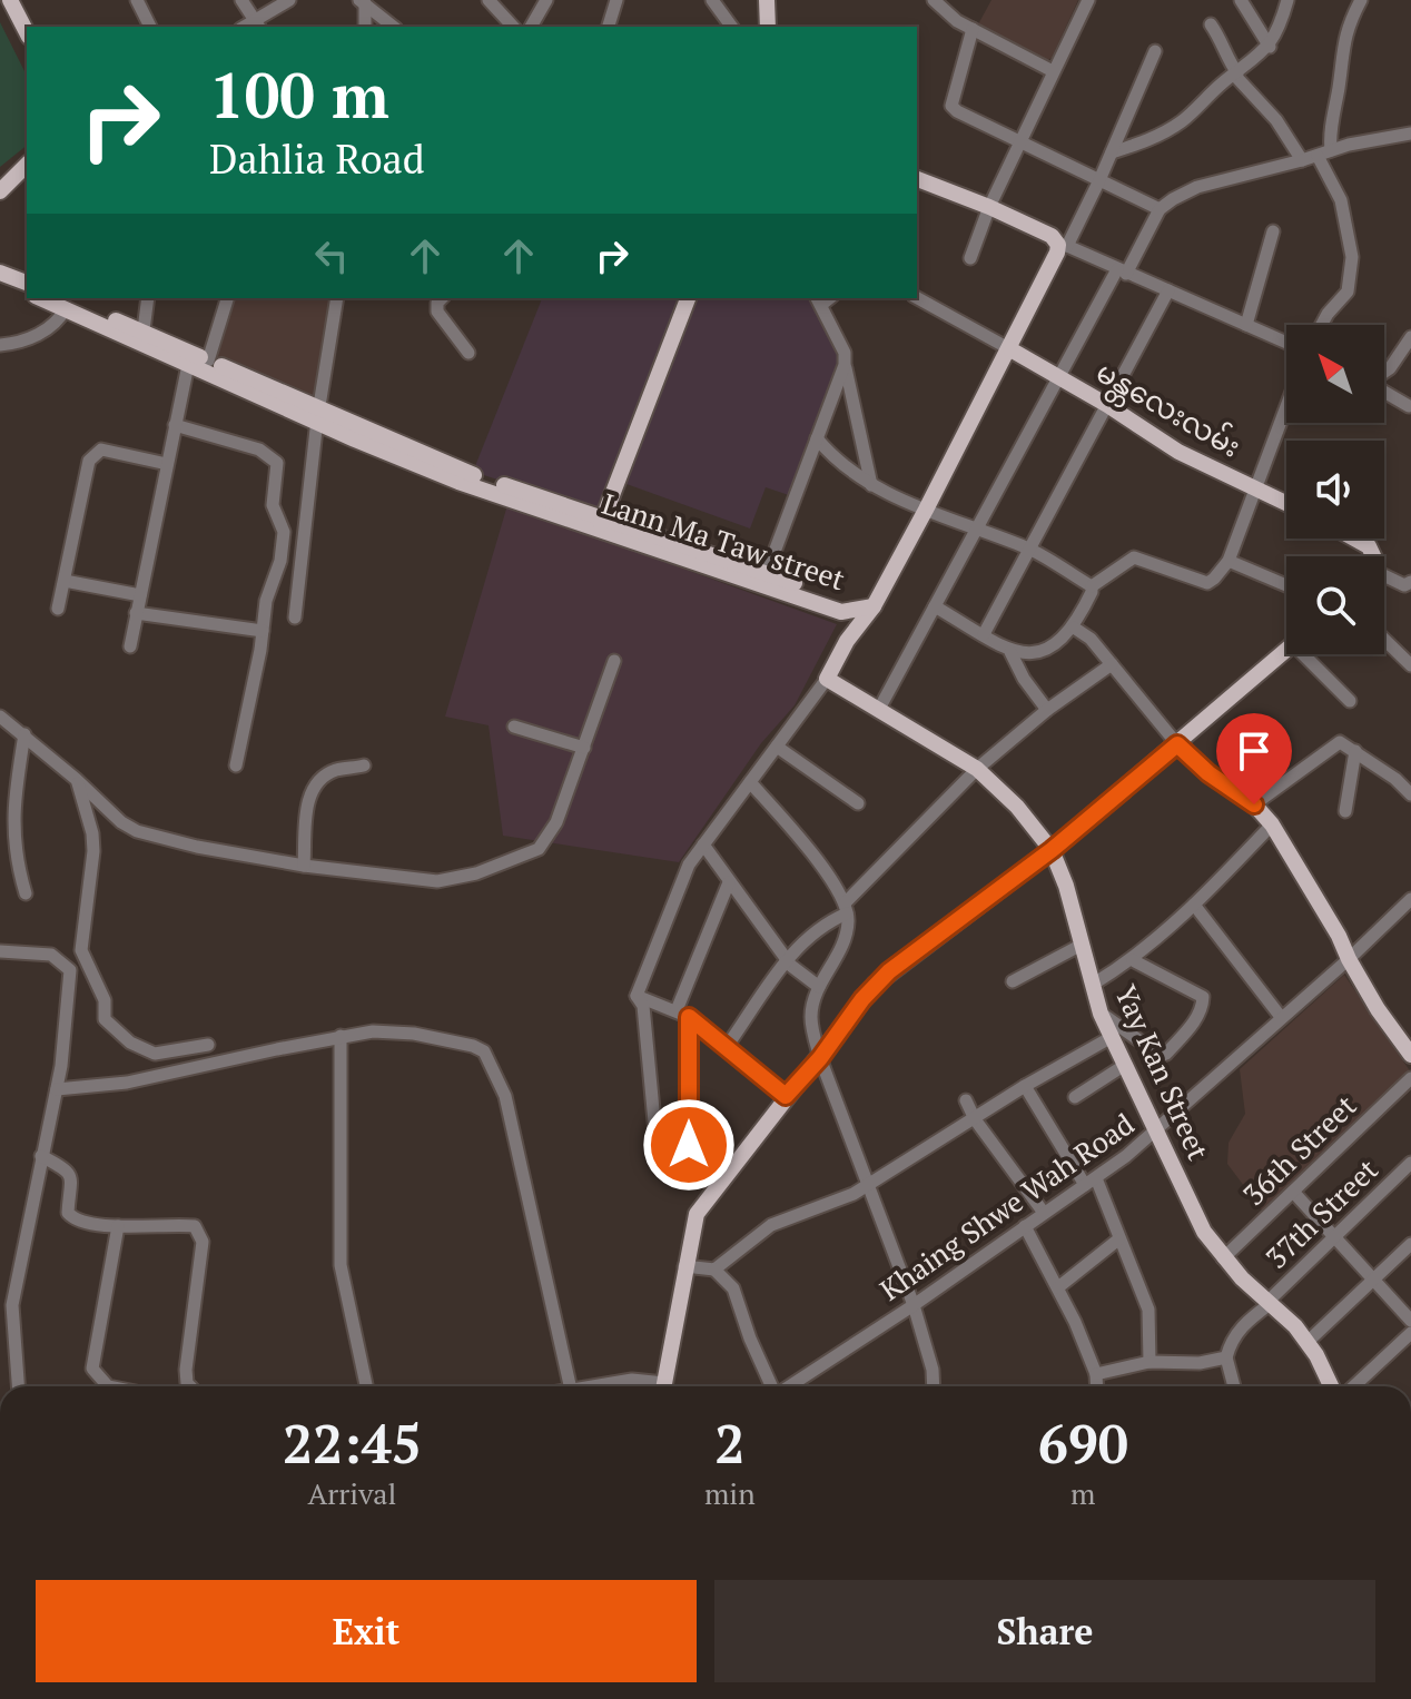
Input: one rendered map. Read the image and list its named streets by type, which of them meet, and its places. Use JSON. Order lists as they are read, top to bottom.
{
  "streets": {
    "main road": ["မန္တလေးလမ်း", "Lann Ma Taw street", "Yay Kan Street"],
    "street": ["36th Street", "Khaing Shwe Wah Road", "37th Street"]
  },
  "crossings": [
    ["Yay Kan Street", "36th Street"],
    ["Yay Kan Street", "Khaing Shwe Wah Road"],
    ["Yay Kan Street", "37th Street"]
  ],
  "north": "top left",
  "page": {
    "turn": ["100 m", "Dahlia Road"],
    "eta": [
      "22:45",
      "Arrival",
      "2",
      "min",
      "690",
      "m"
    ],
    "buttons": ["Exit", "Share"]
  }
}
